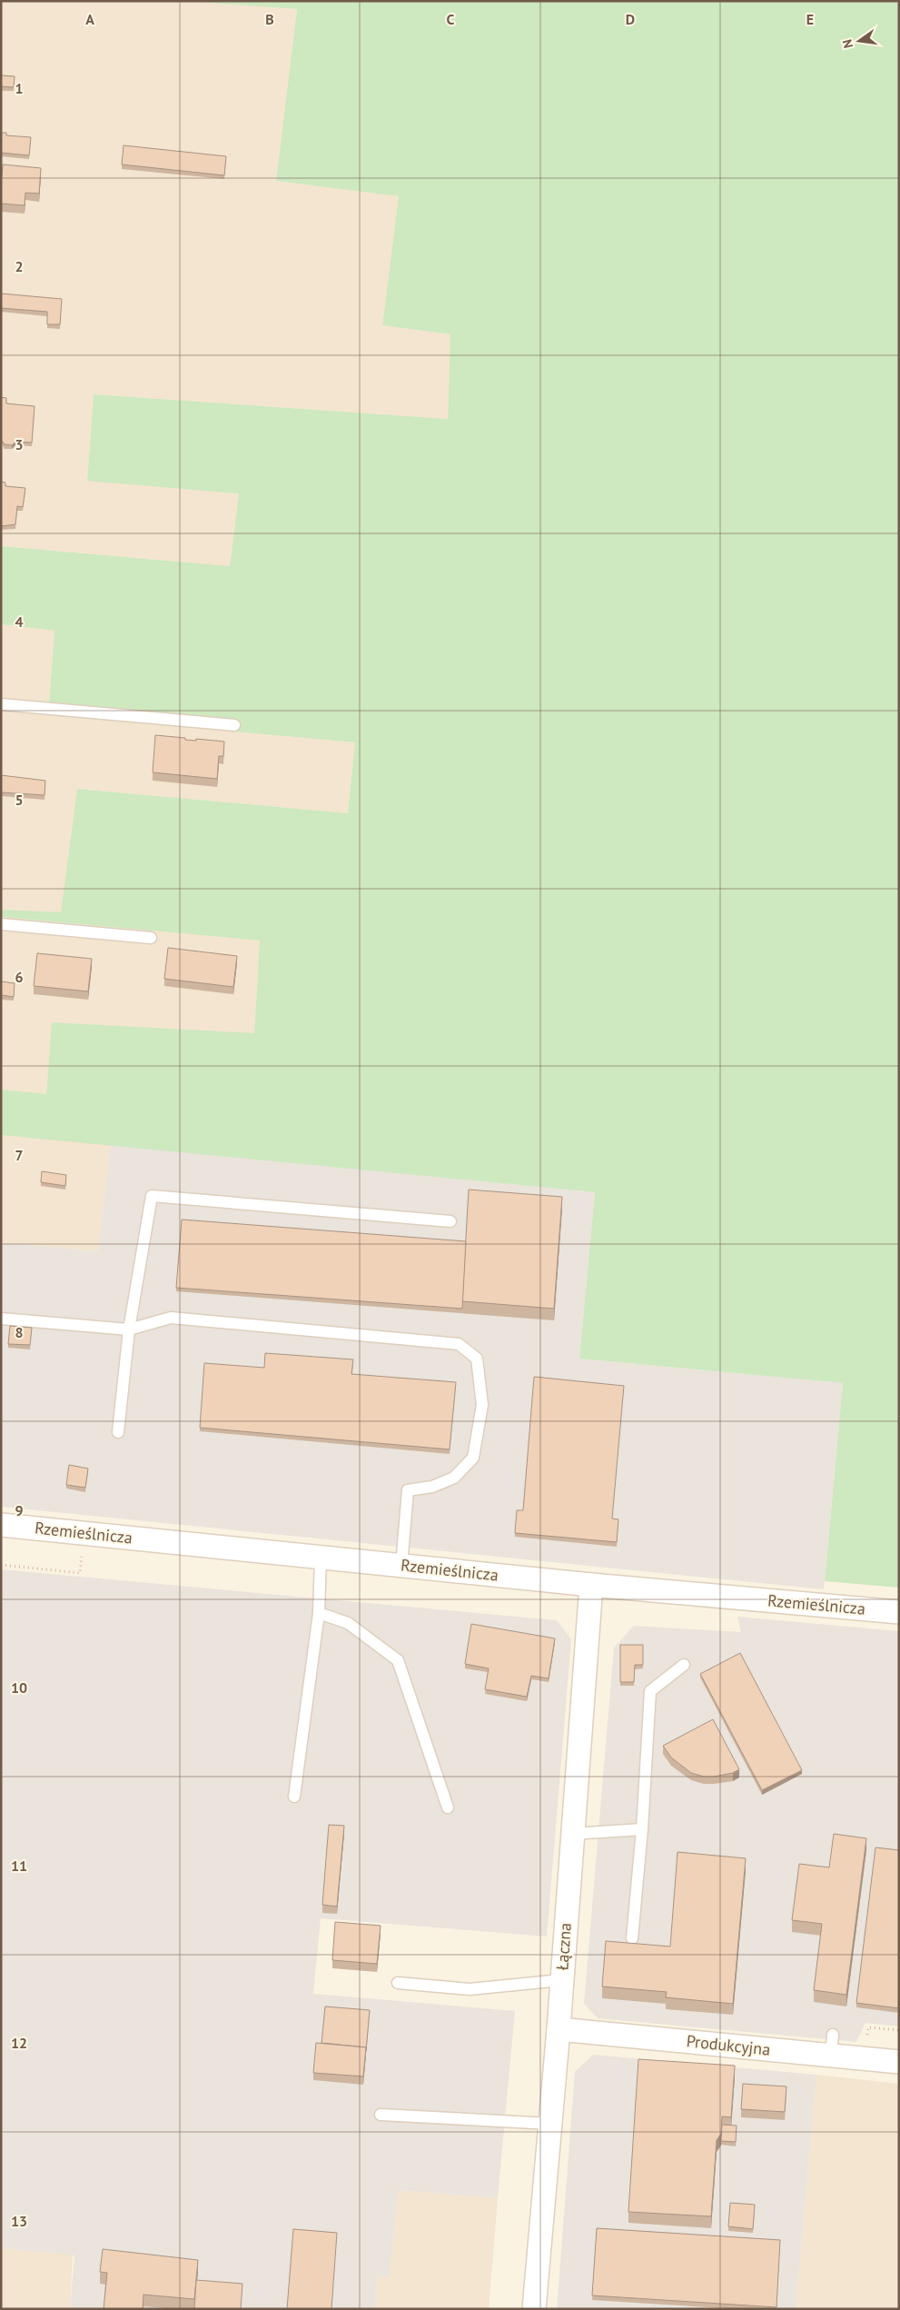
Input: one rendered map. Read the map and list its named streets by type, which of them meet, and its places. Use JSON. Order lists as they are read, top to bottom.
{
  "streets": {
    "street": ["Rzemieślnicza", "Łączna", "Produkcyjna"]
  },
  "crossings": [
    ["Rzemieślnicza", "Łączna"],
    ["Łączna", "Produkcyjna"]
  ],
  "north": "left",
  "grid": {
    "columns": [
      "A",
      "B",
      "C",
      "D",
      "E"
    ],
    "rows": [
      "1",
      "2",
      "3",
      "4",
      "5",
      "6",
      "7",
      "8",
      "9",
      "10",
      "11",
      "12",
      "13"
    ]
  }
}
